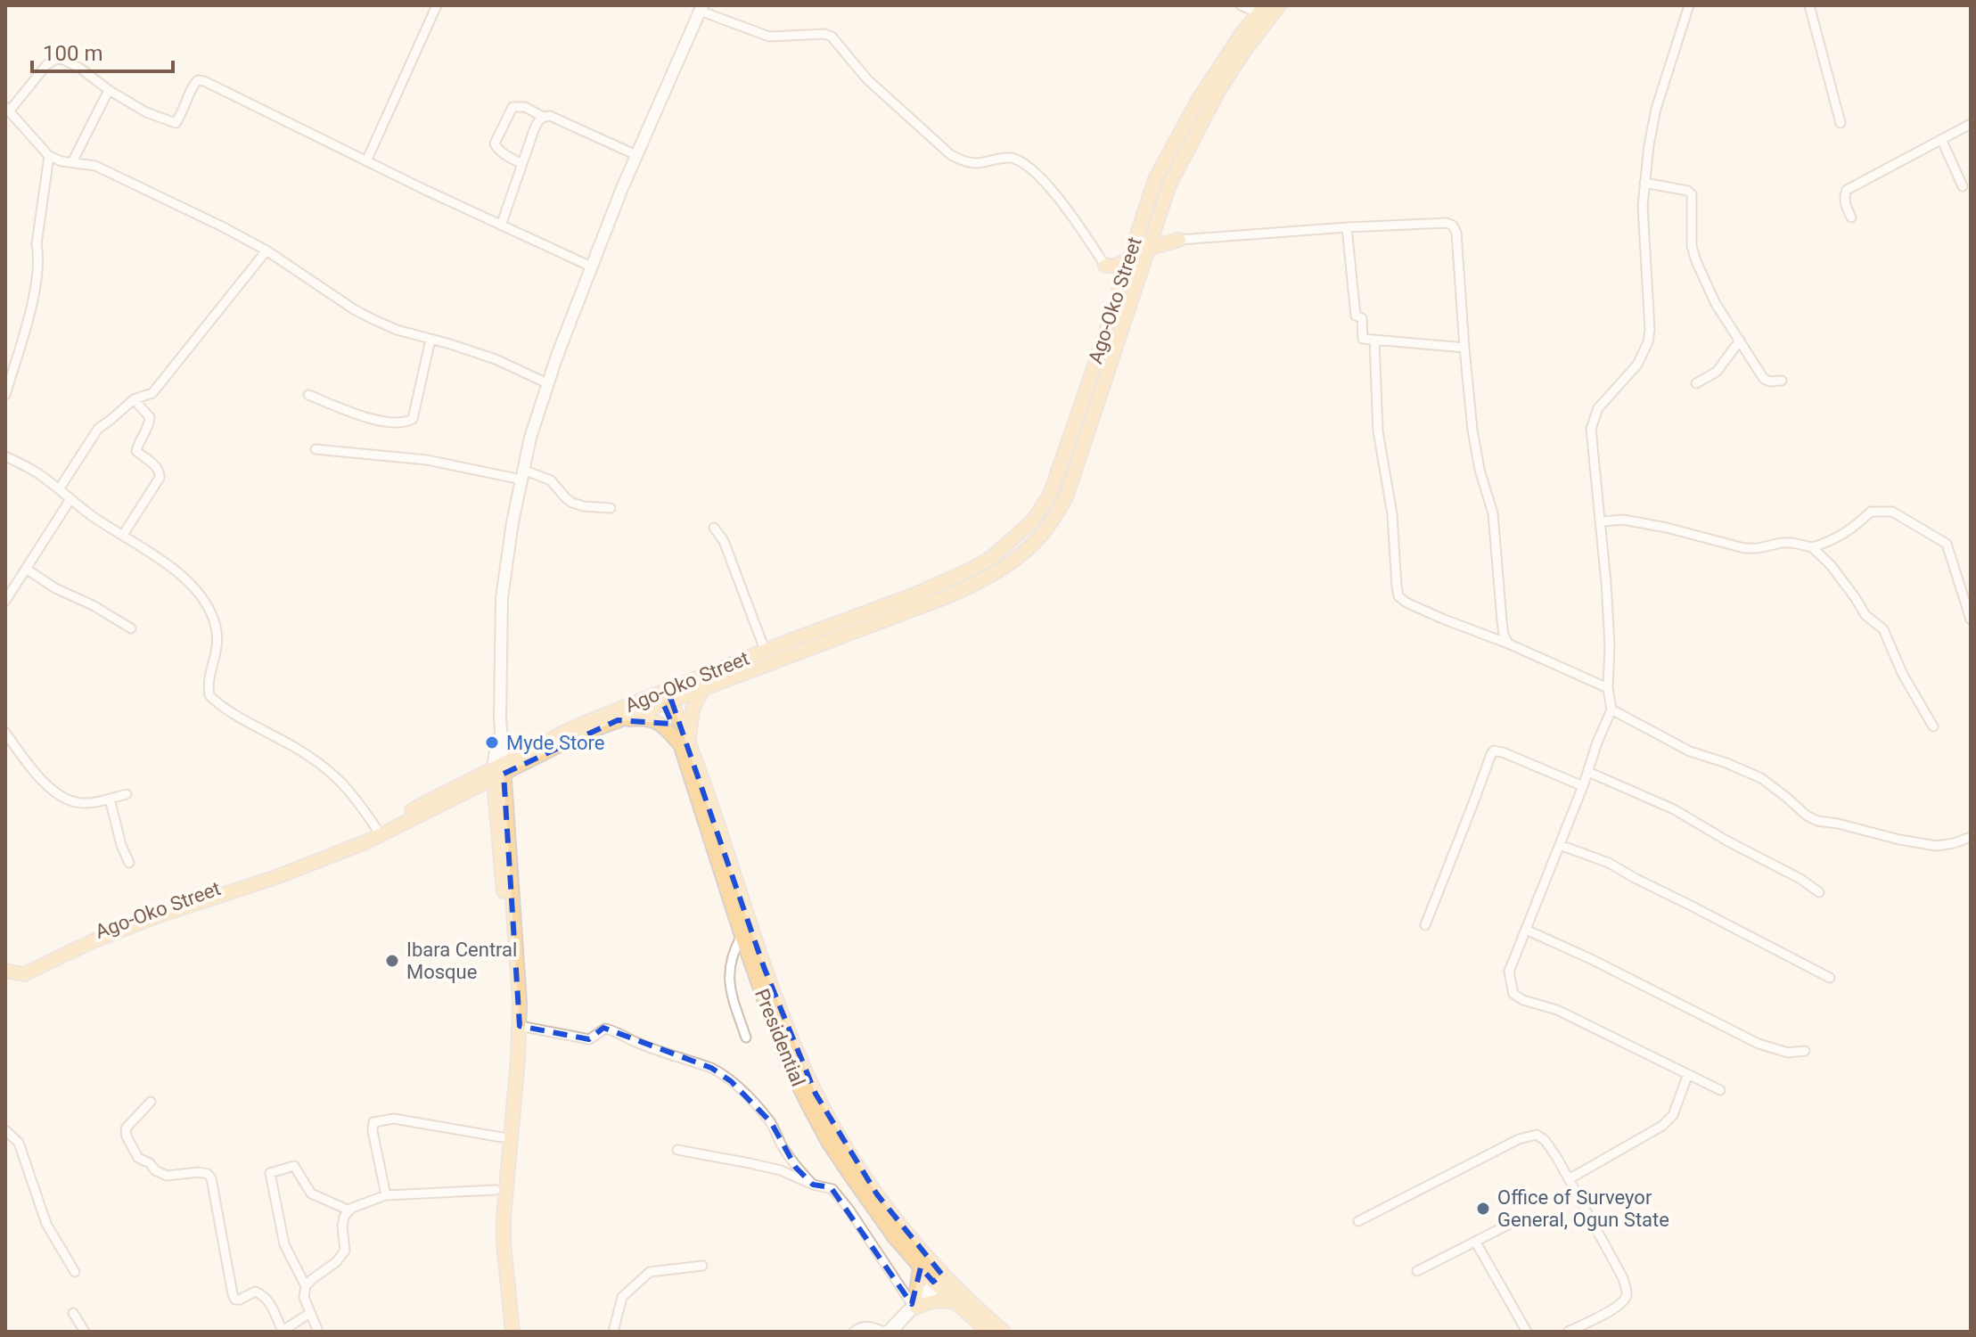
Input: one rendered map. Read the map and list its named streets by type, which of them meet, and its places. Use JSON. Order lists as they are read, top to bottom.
{
  "streets": {
    "main road": ["Ago-Oko Street", "Presidential"]
  },
  "crossings": [
    ["Ago-Oko Street", "Presidential"]
  ],
  "places": ["Myde Store", "Ibara Central Mosque", "Office of Surveyor General, Ogun State"],
  "scale_bar": "100 m"
}
